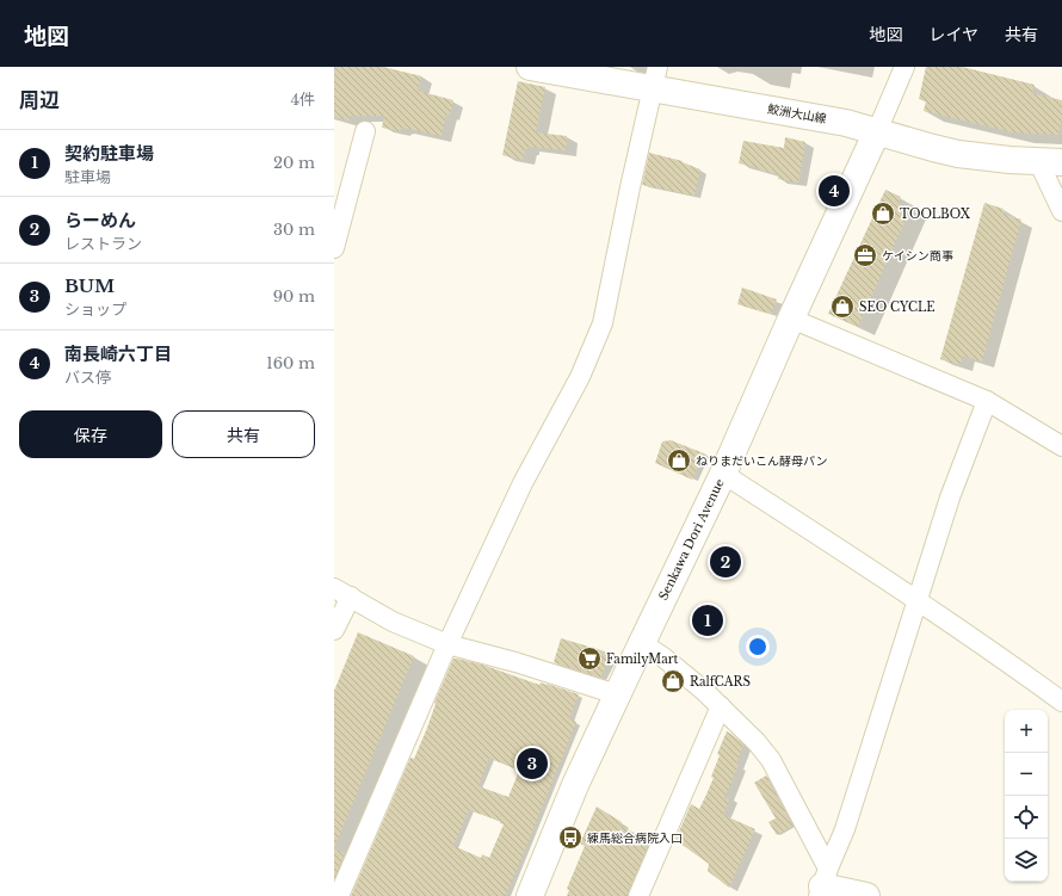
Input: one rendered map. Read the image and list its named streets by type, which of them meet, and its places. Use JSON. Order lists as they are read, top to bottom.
{
  "streets": {
    "main road": ["鮫洲大山線", "Senkawa Dori Avenue"]
  },
  "crossings": [
    ["鮫洲大山線", "Senkawa Dori Avenue"]
  ],
  "places": {
    "shop": [
      "TOOLBOX",
      "SEO CYCLE",
      "ねりまだいこん酵母パン",
      "RalfCARS"
    ],
    "office": ["ケイシン商事"],
    "supermarket": ["FamilyMart"],
    "bus stop": ["練馬総合病院入口"]
  },
  "page": {
    "header": "地図",
    "nav": ["地図", "レイヤ", "共有"],
    "heading": ["周辺", "4件"],
    "list": [
      {
        "mark": "1",
        "name": "契約駐車場",
        "note": "駐車場",
        "value": "20 m"
      },
      {
        "mark": "2",
        "name": "らーめん",
        "note": "レストラン",
        "value": "30 m"
      },
      {
        "mark": "3",
        "name": "BUM",
        "note": "ショップ",
        "value": "90 m"
      },
      {
        "mark": "4",
        "name": "南長崎六丁目",
        "note": "バス停",
        "value": "160 m"
      }
    ],
    "pins": [
      "4",
      "2",
      "1",
      "3"
    ],
    "buttons": ["保存", "共有"],
    "map_buttons": ["+", "−"]
  }
}
